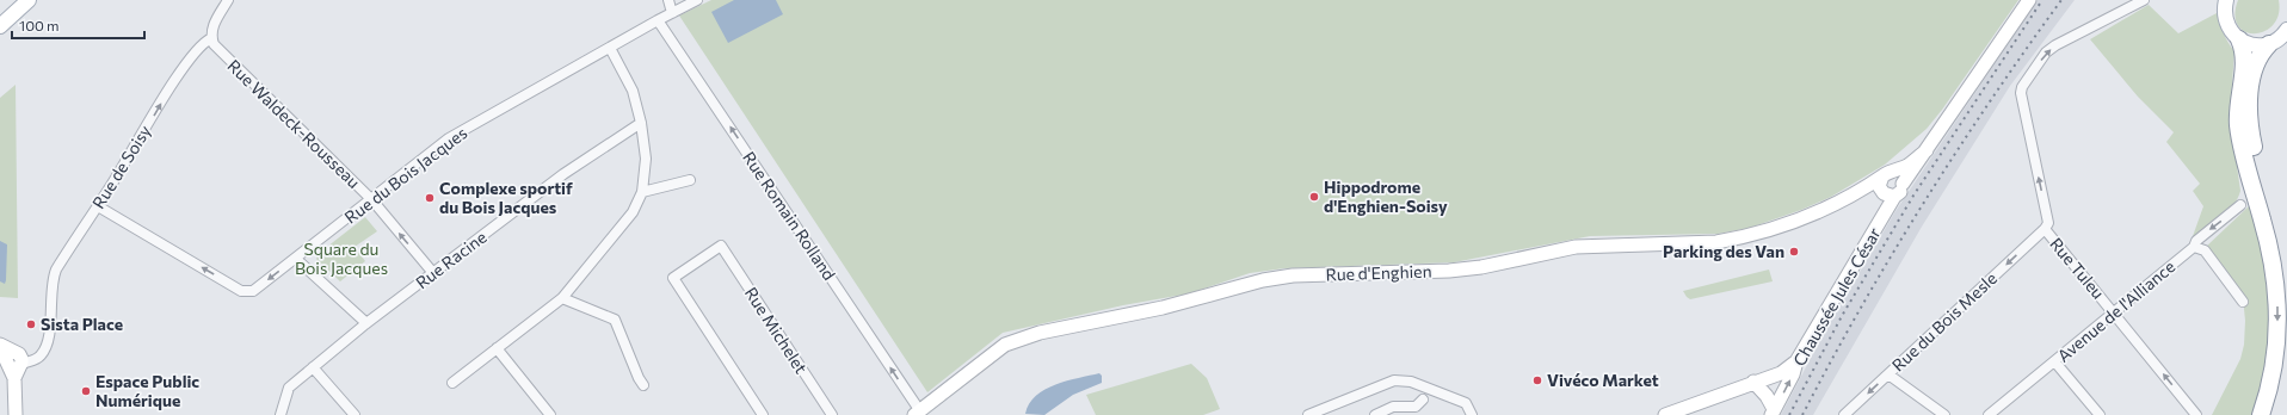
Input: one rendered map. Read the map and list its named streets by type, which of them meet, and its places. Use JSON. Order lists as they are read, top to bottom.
{
  "streets": {
    "street": [
      "Rue Waldeck-Rousseau",
      "Rue de Soisy",
      "Rue du Bois Jacques",
      "Rue Romain Rolland",
      "Rue Racine",
      "Rue Tuleu",
      "Rue d'Enghien",
      "Chaussée Jules César",
      "Avenue de l'Alliance",
      "Rue du Bois Mesle",
      "Rue Michelet"
    ]
  },
  "crossings": [
    ["Rue Waldeck-Rousseau", "Rue de Soisy"],
    ["Rue Waldeck-Rousseau", "Rue du Bois Jacques"],
    ["Rue Waldeck-Rousseau", "Rue Racine"],
    ["Rue de Soisy", "Rue du Bois Jacques"],
    ["Rue du Bois Jacques", "Rue Romain Rolland"],
    ["Rue Romain Rolland", "Rue d'Enghien"],
    ["Rue Tuleu", "Avenue de l'Alliance"],
    ["Rue Tuleu", "Rue du Bois Mesle"],
    ["Rue d'Enghien", "Chaussée Jules César"]
  ],
  "one_way": ["Rue de Soisy", "Rue Romain Rolland", "Rue du Bois Mesle"],
  "parks": ["Square du Bois Jacques"],
  "places": [
    "Hippodrome d'Enghien-Soisy",
    "Complexe sportif du Bois Jacques",
    "Parking des Van",
    "Sista Place",
    "Vivéco Market",
    "Espace Public Numérique"
  ],
  "scale_bar": "100 m"
}
